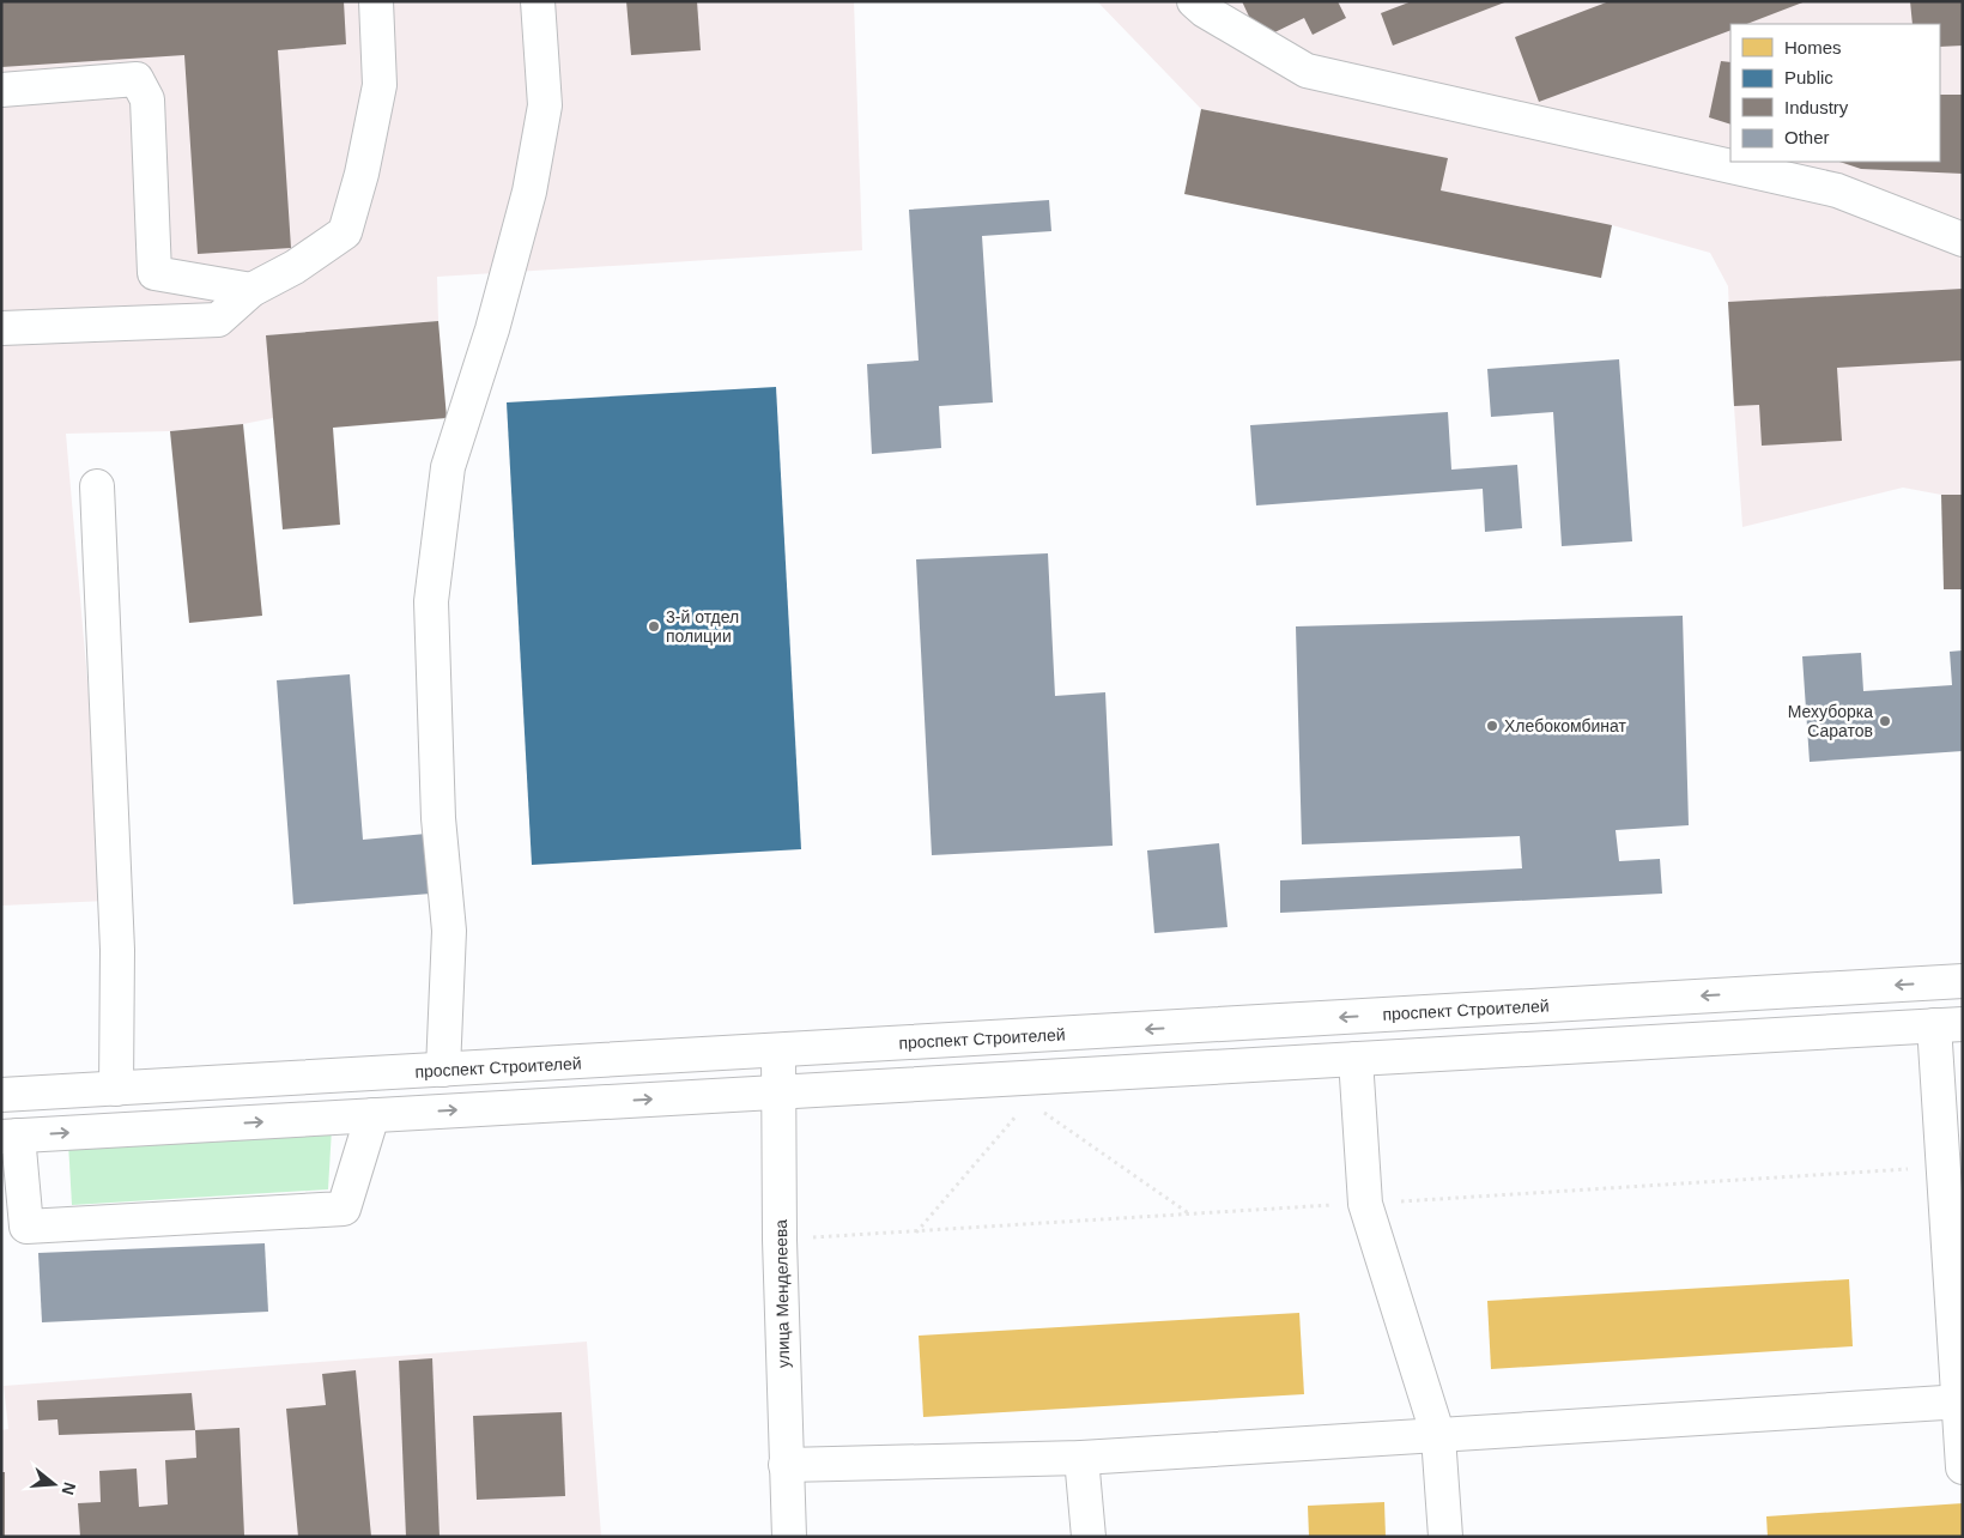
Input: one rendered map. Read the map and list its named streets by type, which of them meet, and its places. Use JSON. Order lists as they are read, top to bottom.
{
  "streets": {
    "main road": ["проспект Строителей", "улица Менделеева"]
  },
  "crossings": [
    ["проспект Строителей", "улица Менделеева"]
  ],
  "places": ["3-й отдел полиции", "Мехуборка Саратов", "Хлебокомбинат"],
  "legend": [
    "Homes",
    "Public",
    "Industry",
    "Other"
  ],
  "north": "right"
}
